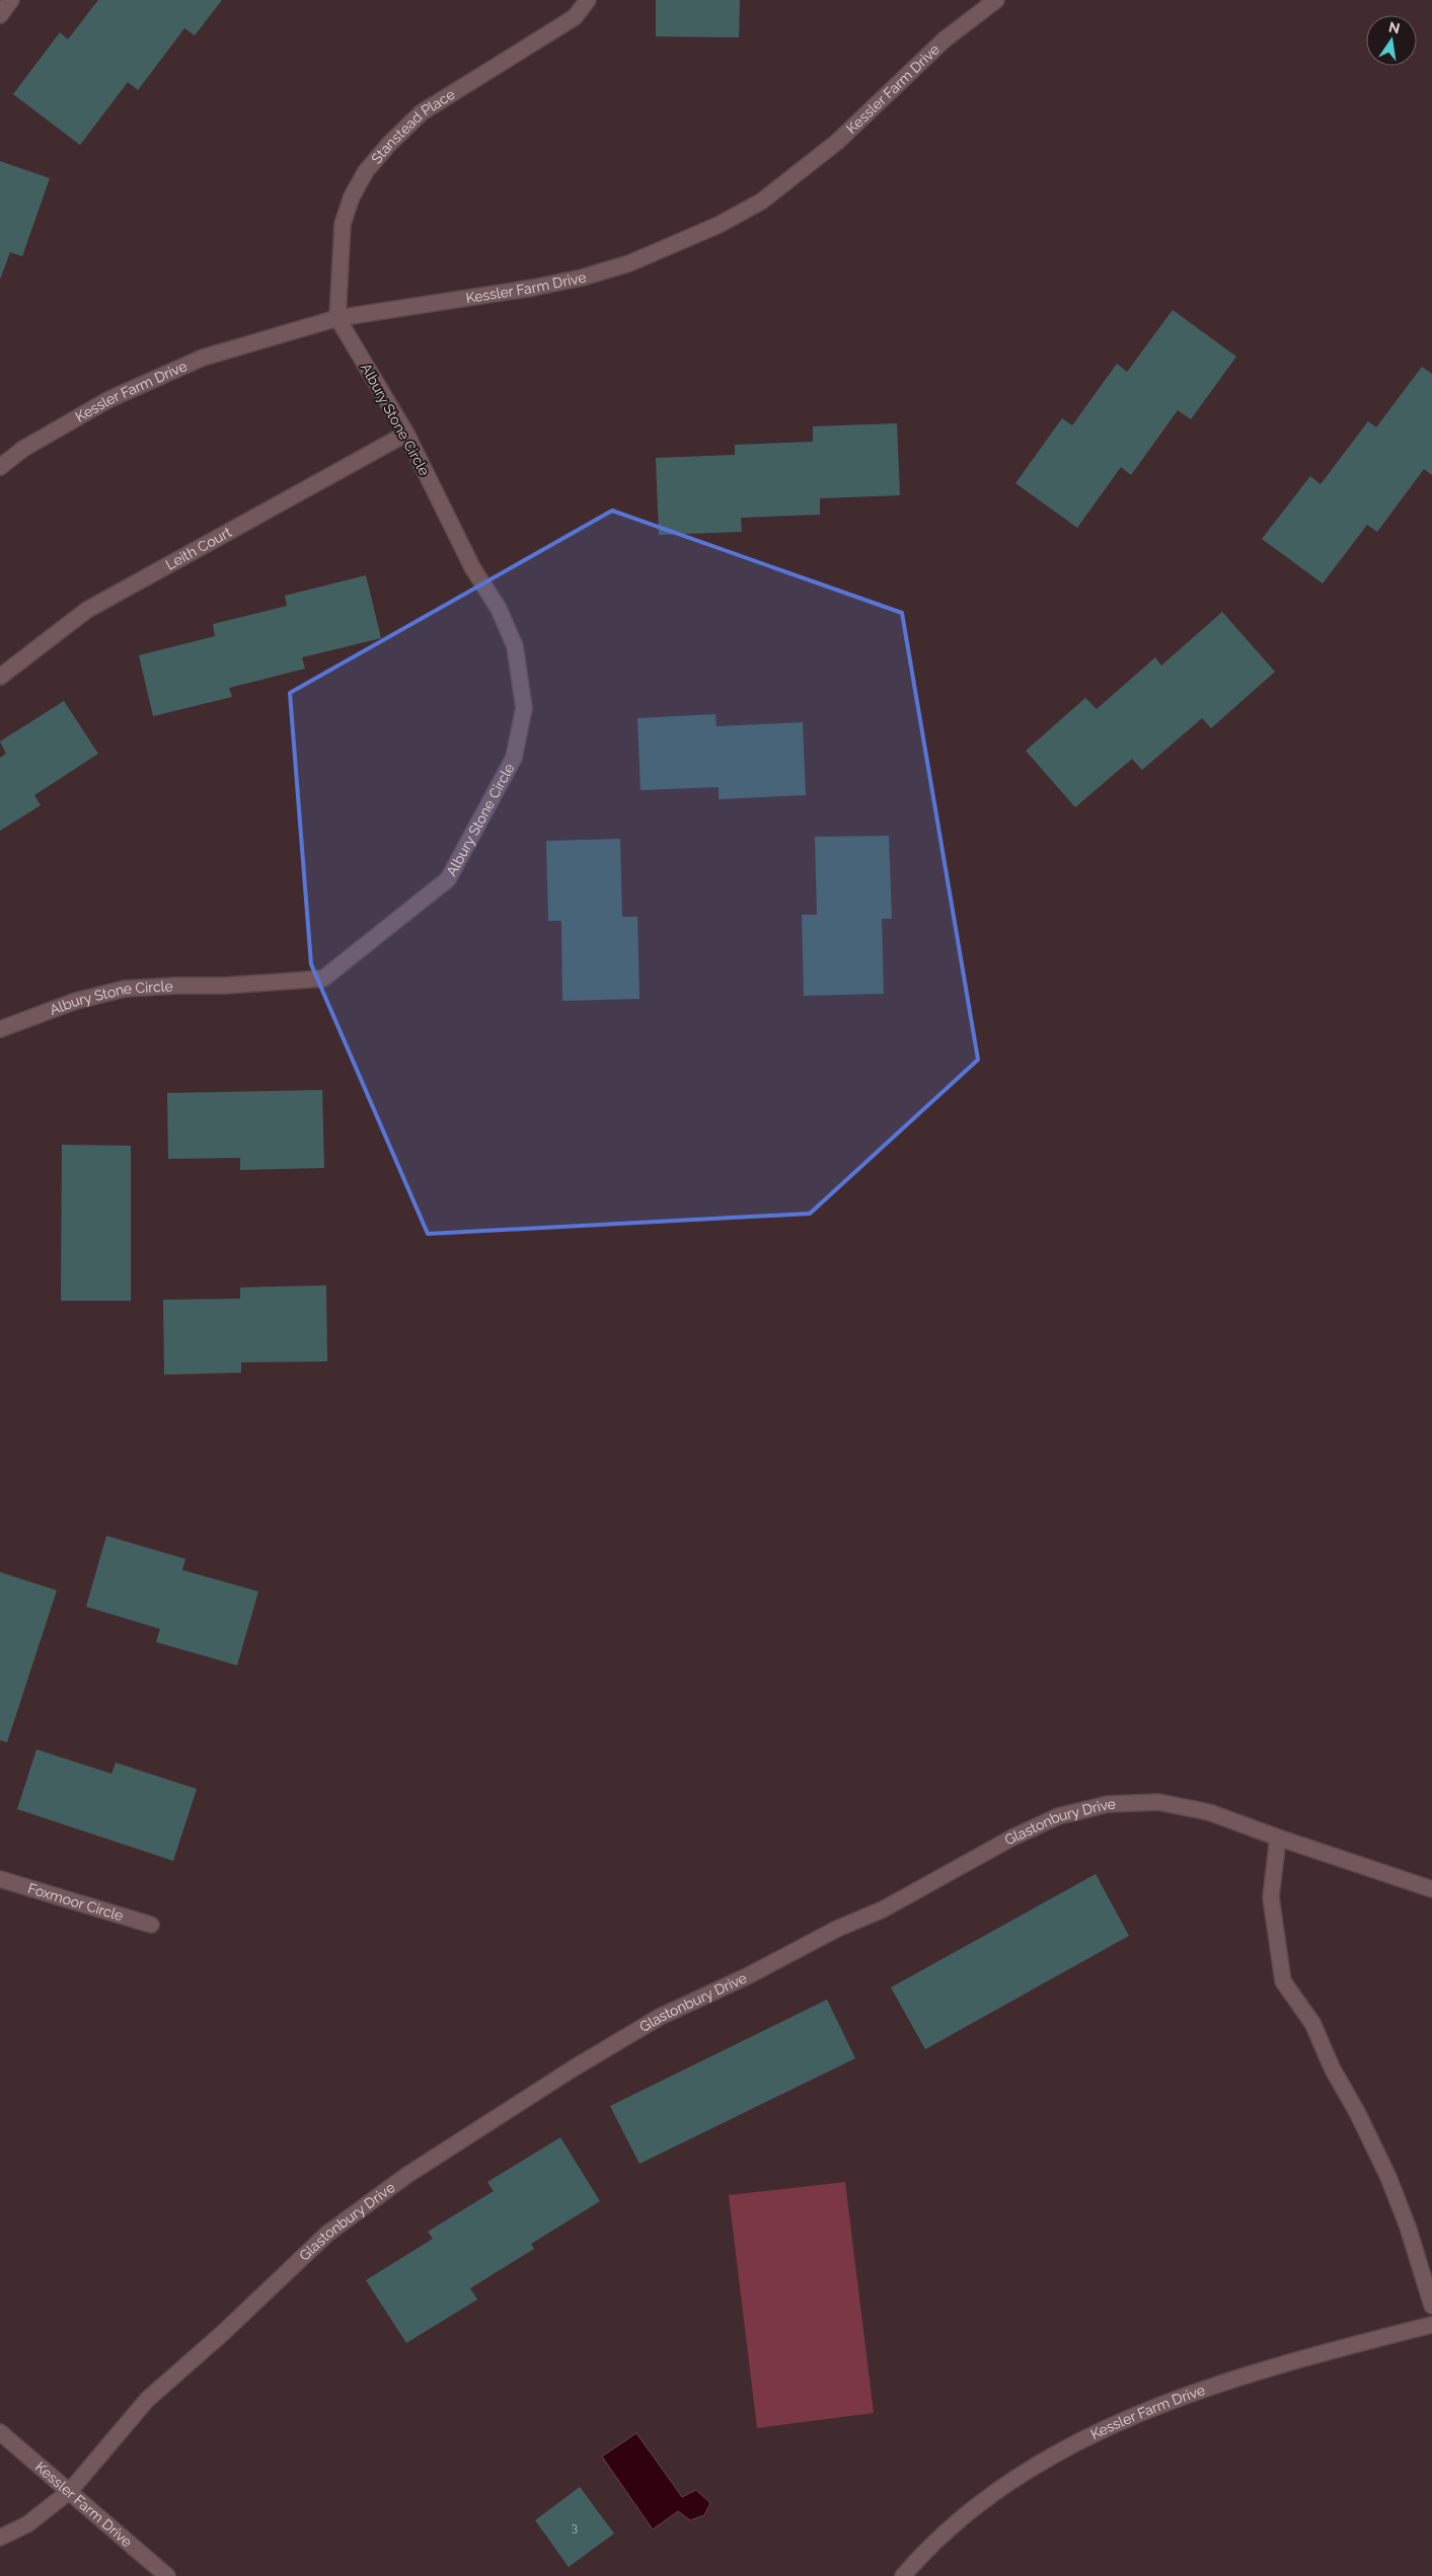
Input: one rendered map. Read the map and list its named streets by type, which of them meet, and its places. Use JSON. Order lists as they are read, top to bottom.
{
  "streets": {
    "street": [
      "Kessler Farm Drive",
      "Stanstead Place",
      "Albury Stone Circle",
      "Leith Court",
      "Glastonbury Drive",
      "Foxmoor Circle"
    ]
  },
  "crossings": [
    ["Kessler Farm Drive", "Stanstead Place"],
    ["Kessler Farm Drive", "Albury Stone Circle"],
    ["Kessler Farm Drive", "Glastonbury Drive"],
    ["Stanstead Place", "Albury Stone Circle"],
    ["Albury Stone Circle", "Leith Court"]
  ],
  "house_numbers": ["3"],
  "north": "top"
}
